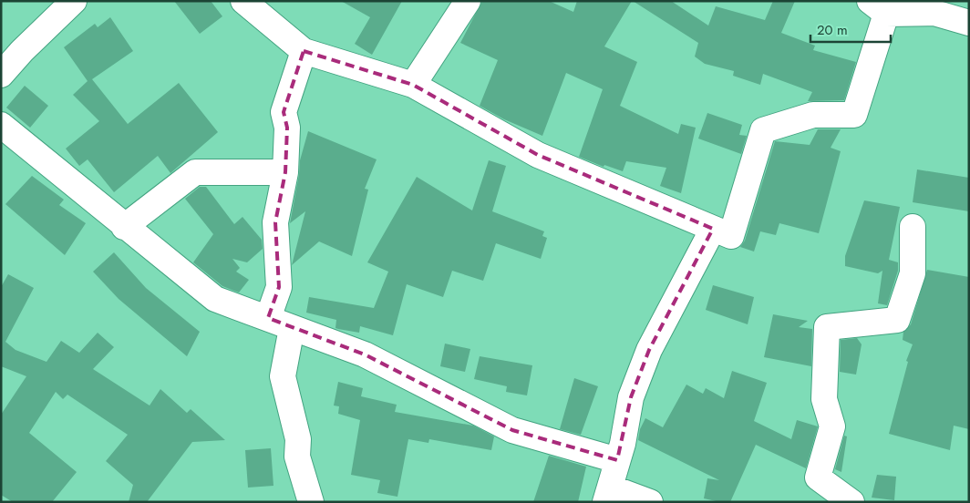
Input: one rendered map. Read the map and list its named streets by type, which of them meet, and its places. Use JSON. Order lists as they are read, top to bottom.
{
  "scale_bar": "20 m"
}
